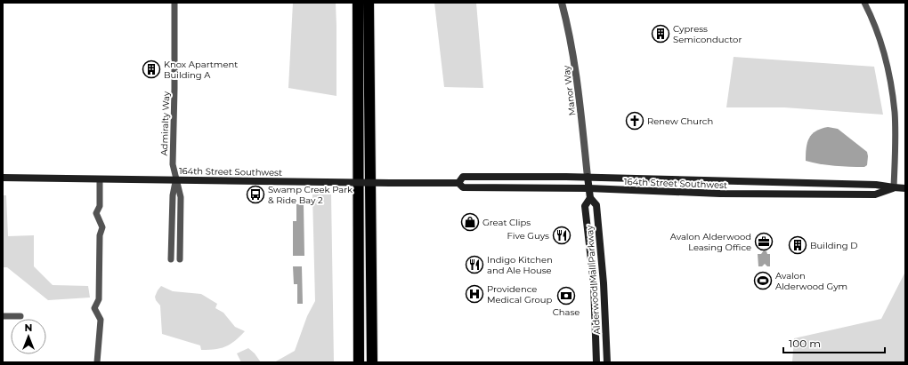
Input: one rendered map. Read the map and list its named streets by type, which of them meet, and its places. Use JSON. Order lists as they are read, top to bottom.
{
  "streets": {
    "main road": ["164th Street Southwest", "Alderwood Mall Parkway"],
    "street": ["Manor Way", "Admiralty Way"]
  },
  "crossings": [
    ["Manor Way", "164th Street Southwest"],
    ["Manor Way", "Alderwood Mall Parkway"],
    ["Admiralty Way", "164th Street Southwest"],
    ["164th Street Southwest", "Alderwood Mall Parkway"]
  ],
  "places": {
    "building": ["Cypress Semiconductor", "Knox Apartment Building A", "Building D"],
    "church": ["Renew Church"],
    "bus stop": ["Swamp Creek Park & Ride Bay 2"],
    "shop": ["Great Clips"],
    "restaurant": ["Five Guys", "Indigo Kitchen and Ale House"],
    "office": ["Avalon Alderwood Leasing Office"],
    "sports": ["Avalon Alderwood Gym"],
    "hospital": ["Providence Medical Group"],
    "bank": ["Chase"]
  },
  "scale_bar": "100 m",
  "north": "top"
}
